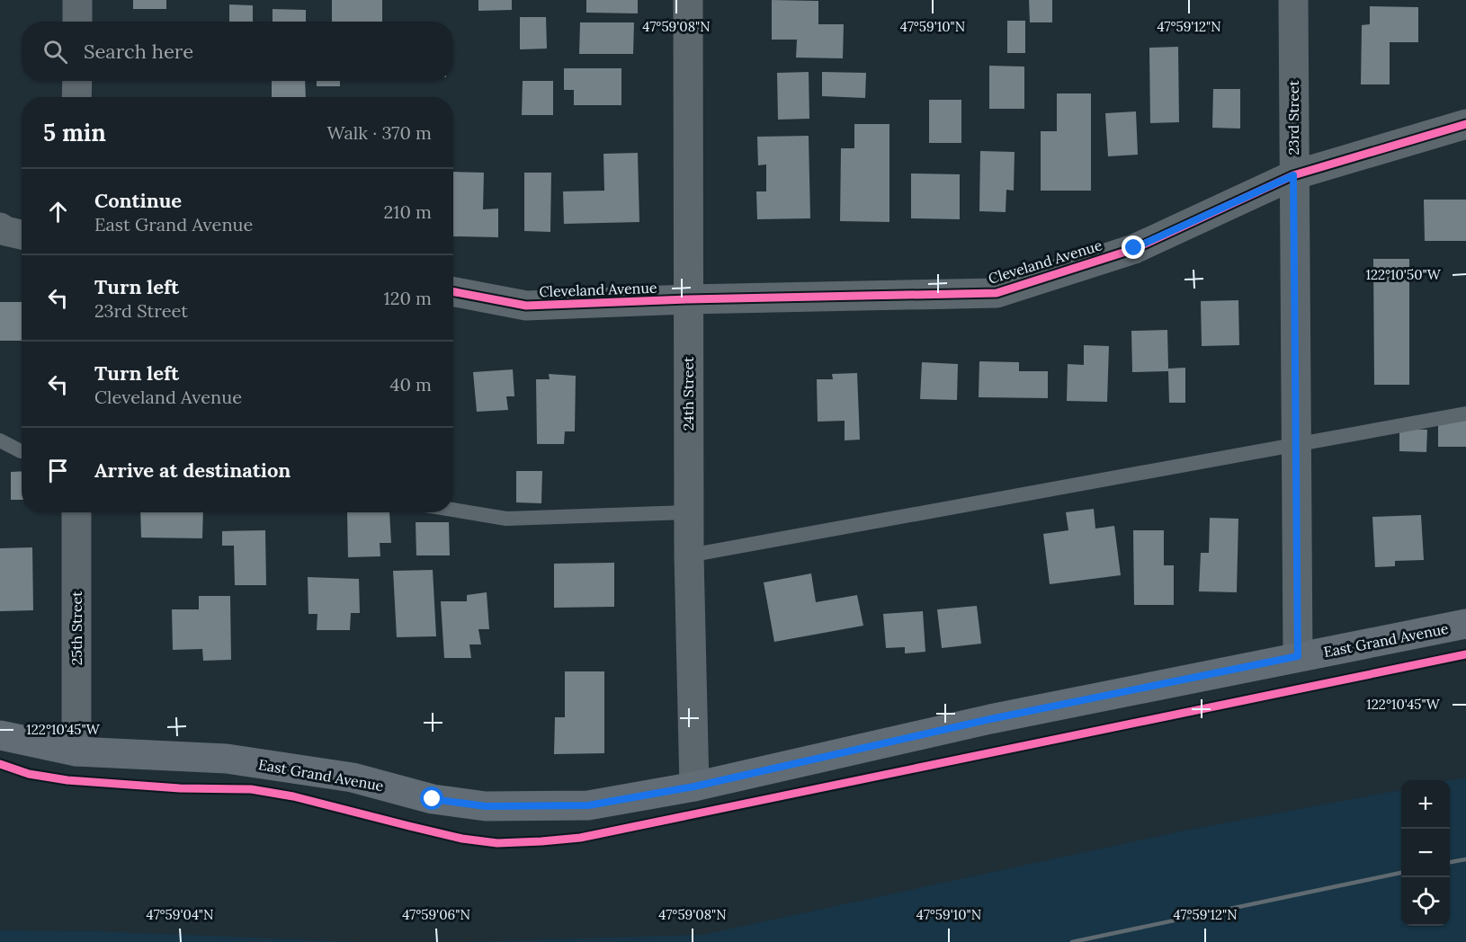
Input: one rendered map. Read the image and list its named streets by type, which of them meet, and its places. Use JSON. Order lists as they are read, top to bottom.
{
  "streets": {
    "main road": ["East Grand Avenue"],
    "street": [
      "23rd Street",
      "Cleveland Avenue",
      "24th Street",
      "25th Street"
    ]
  },
  "crossings": [
    ["23rd Street", "Cleveland Avenue"],
    ["23rd Street", "East Grand Avenue"],
    ["Cleveland Avenue", "24th Street"],
    ["24th Street", "East Grand Avenue"],
    ["25th Street", "East Grand Avenue"]
  ],
  "page": {
    "search": "Search here",
    "heading": ["5 min", "Walk · 370 m"],
    "list": [
      ["Continue", "East Grand Avenue", "210 m"],
      ["Turn left", "23rd Street", "120 m"],
      ["Turn left", "Cleveland Avenue", "40 m"],
      "Arrive at destination"
    ],
    "map_buttons": ["+", "−"]
  },
  "coordinates": [
    "47°59'08\"N",
    "47°59'10\"N",
    "47°59'12\"N",
    "122°10'50\"W",
    "122°10'45\"W",
    "47°59'04\"N",
    "47°59'06\"N"
  ]
}
